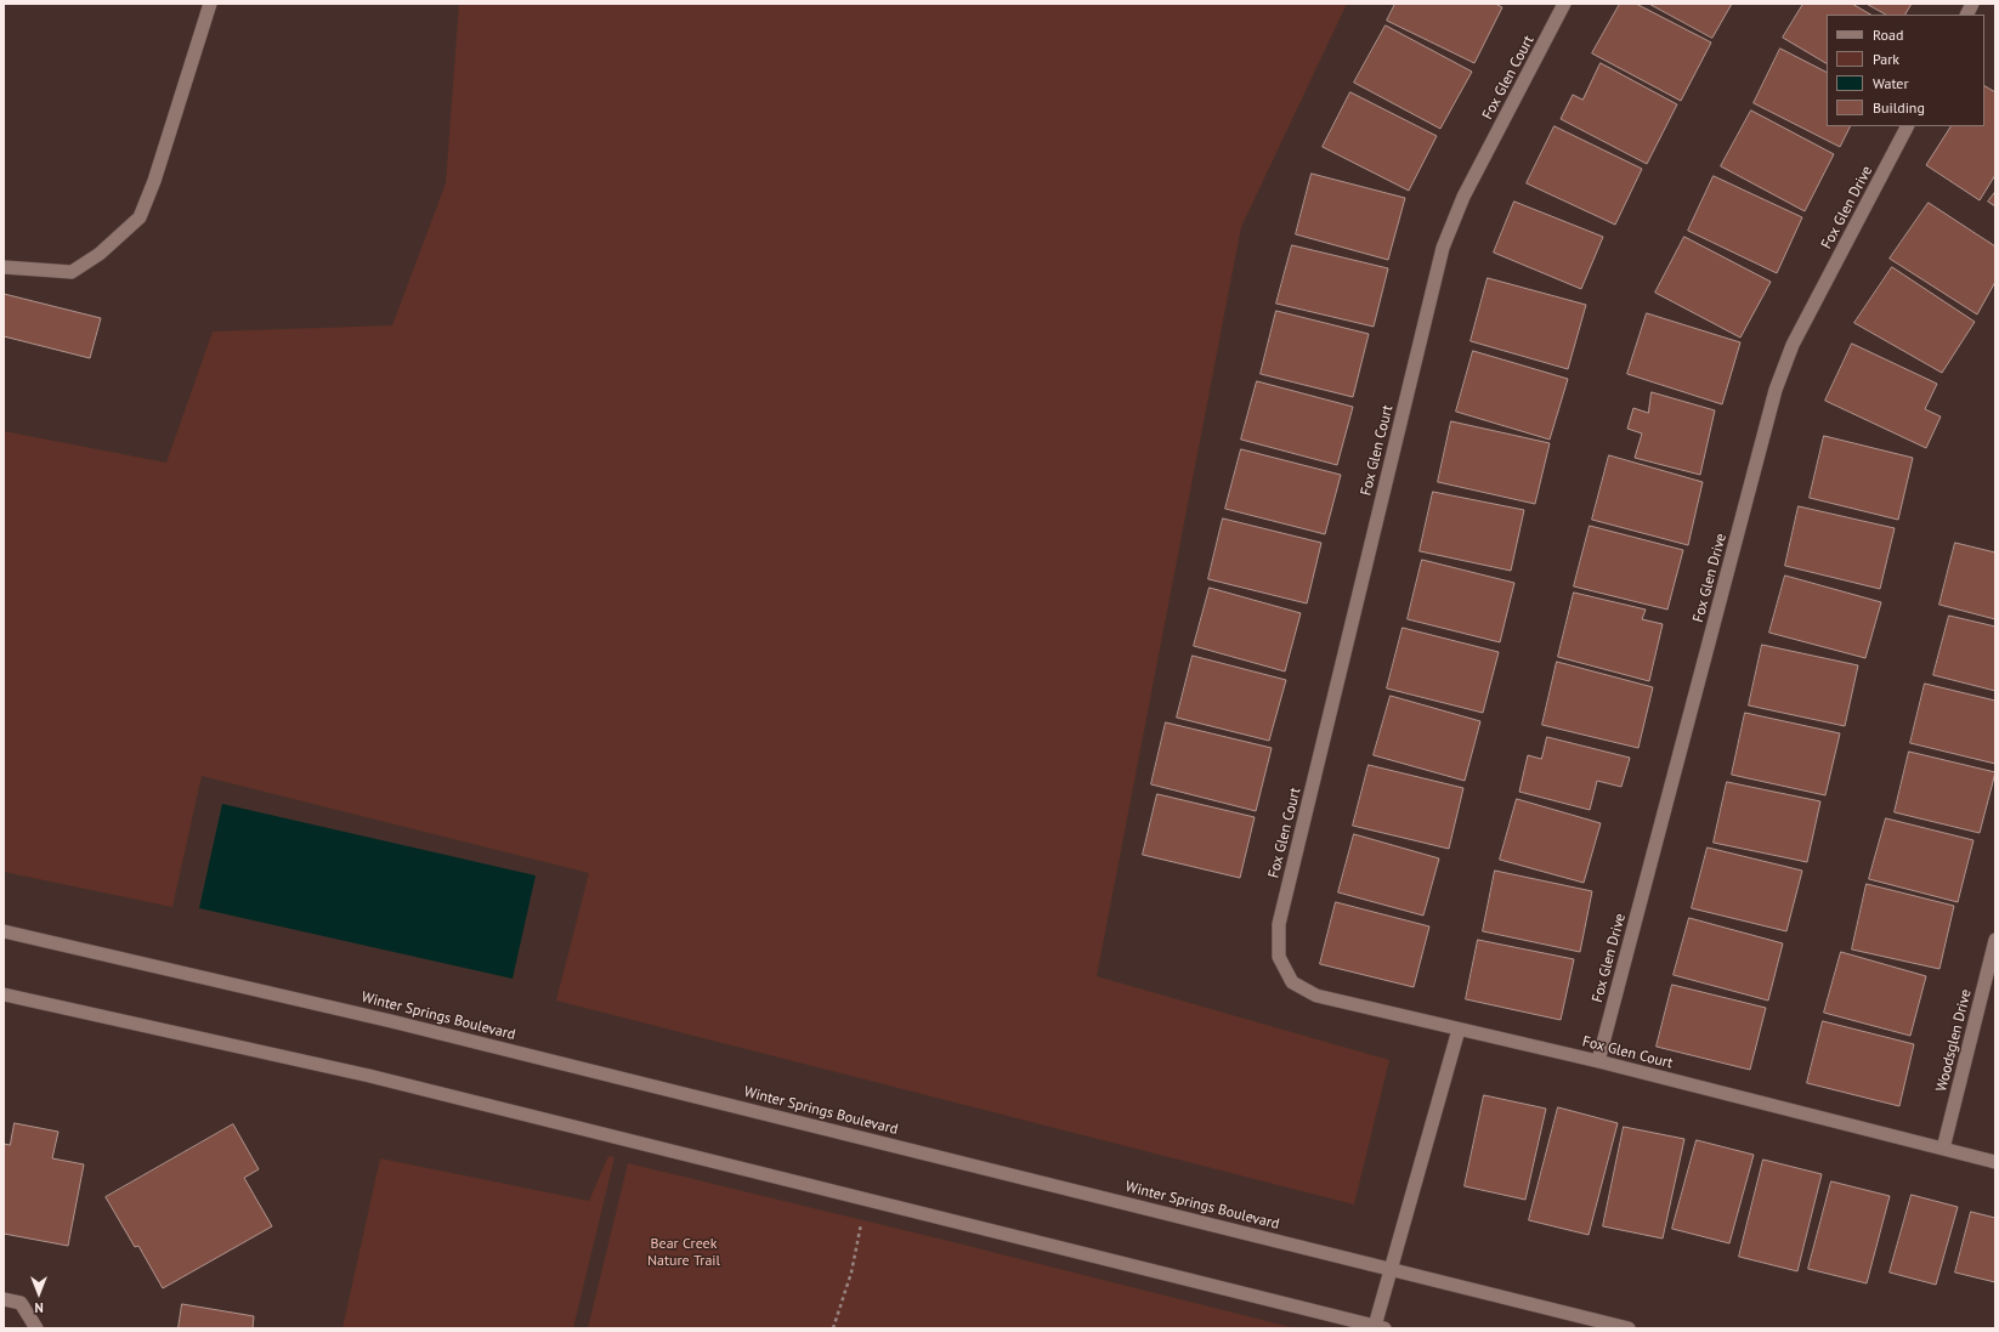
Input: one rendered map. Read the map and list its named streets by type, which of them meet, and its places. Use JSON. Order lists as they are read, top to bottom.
{
  "streets": {
    "street": [
      "Fox Glen Court",
      "Fox Glen Drive",
      "Winter Springs Boulevard",
      "Woodsglen Drive"
    ]
  },
  "crossings": [
    ["Fox Glen Court", "Fox Glen Drive"],
    ["Fox Glen Court", "Woodsglen Drive"]
  ],
  "parks": ["Bear Creek Nature Trail"],
  "legend": [
    "Road",
    "Park",
    "Water",
    "Building"
  ],
  "north": "bottom"
}
